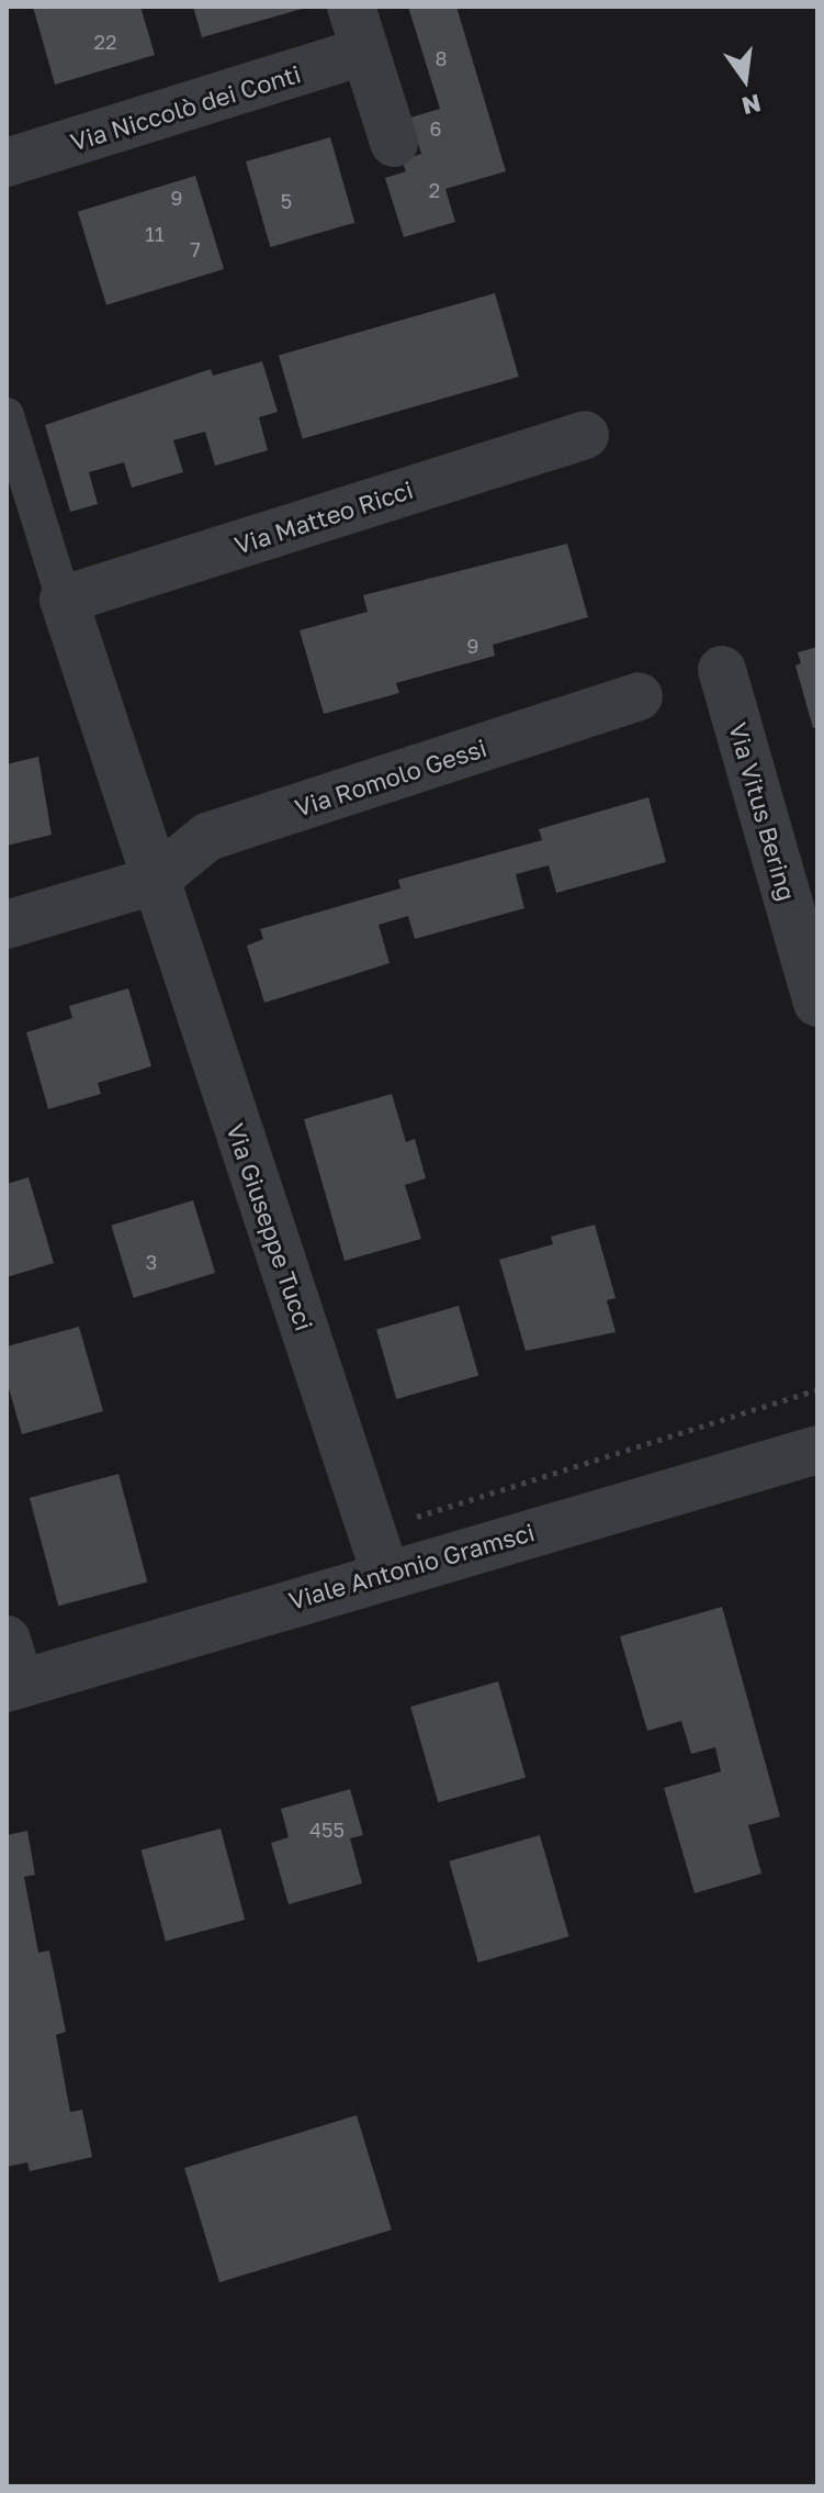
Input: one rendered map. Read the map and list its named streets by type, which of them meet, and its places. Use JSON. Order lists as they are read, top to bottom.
{
  "streets": {
    "street": [
      "Via Niccolò dei Conti",
      "Via Matteo Ricci",
      "Via Romolo Gessi",
      "Via Vitus Bering",
      "Via Giuseppe Tucci",
      "Viale Antonio Gramsci"
    ]
  },
  "crossings": [
    ["Via Matteo Ricci", "Via Giuseppe Tucci"],
    ["Via Romolo Gessi", "Via Giuseppe Tucci"],
    ["Via Giuseppe Tucci", "Viale Antonio Gramsci"]
  ],
  "house_numbers": [
    "22",
    "8",
    "6",
    "2",
    "9",
    "5",
    "11",
    "7",
    "9",
    "3",
    "455"
  ],
  "north": "bottom"
}
